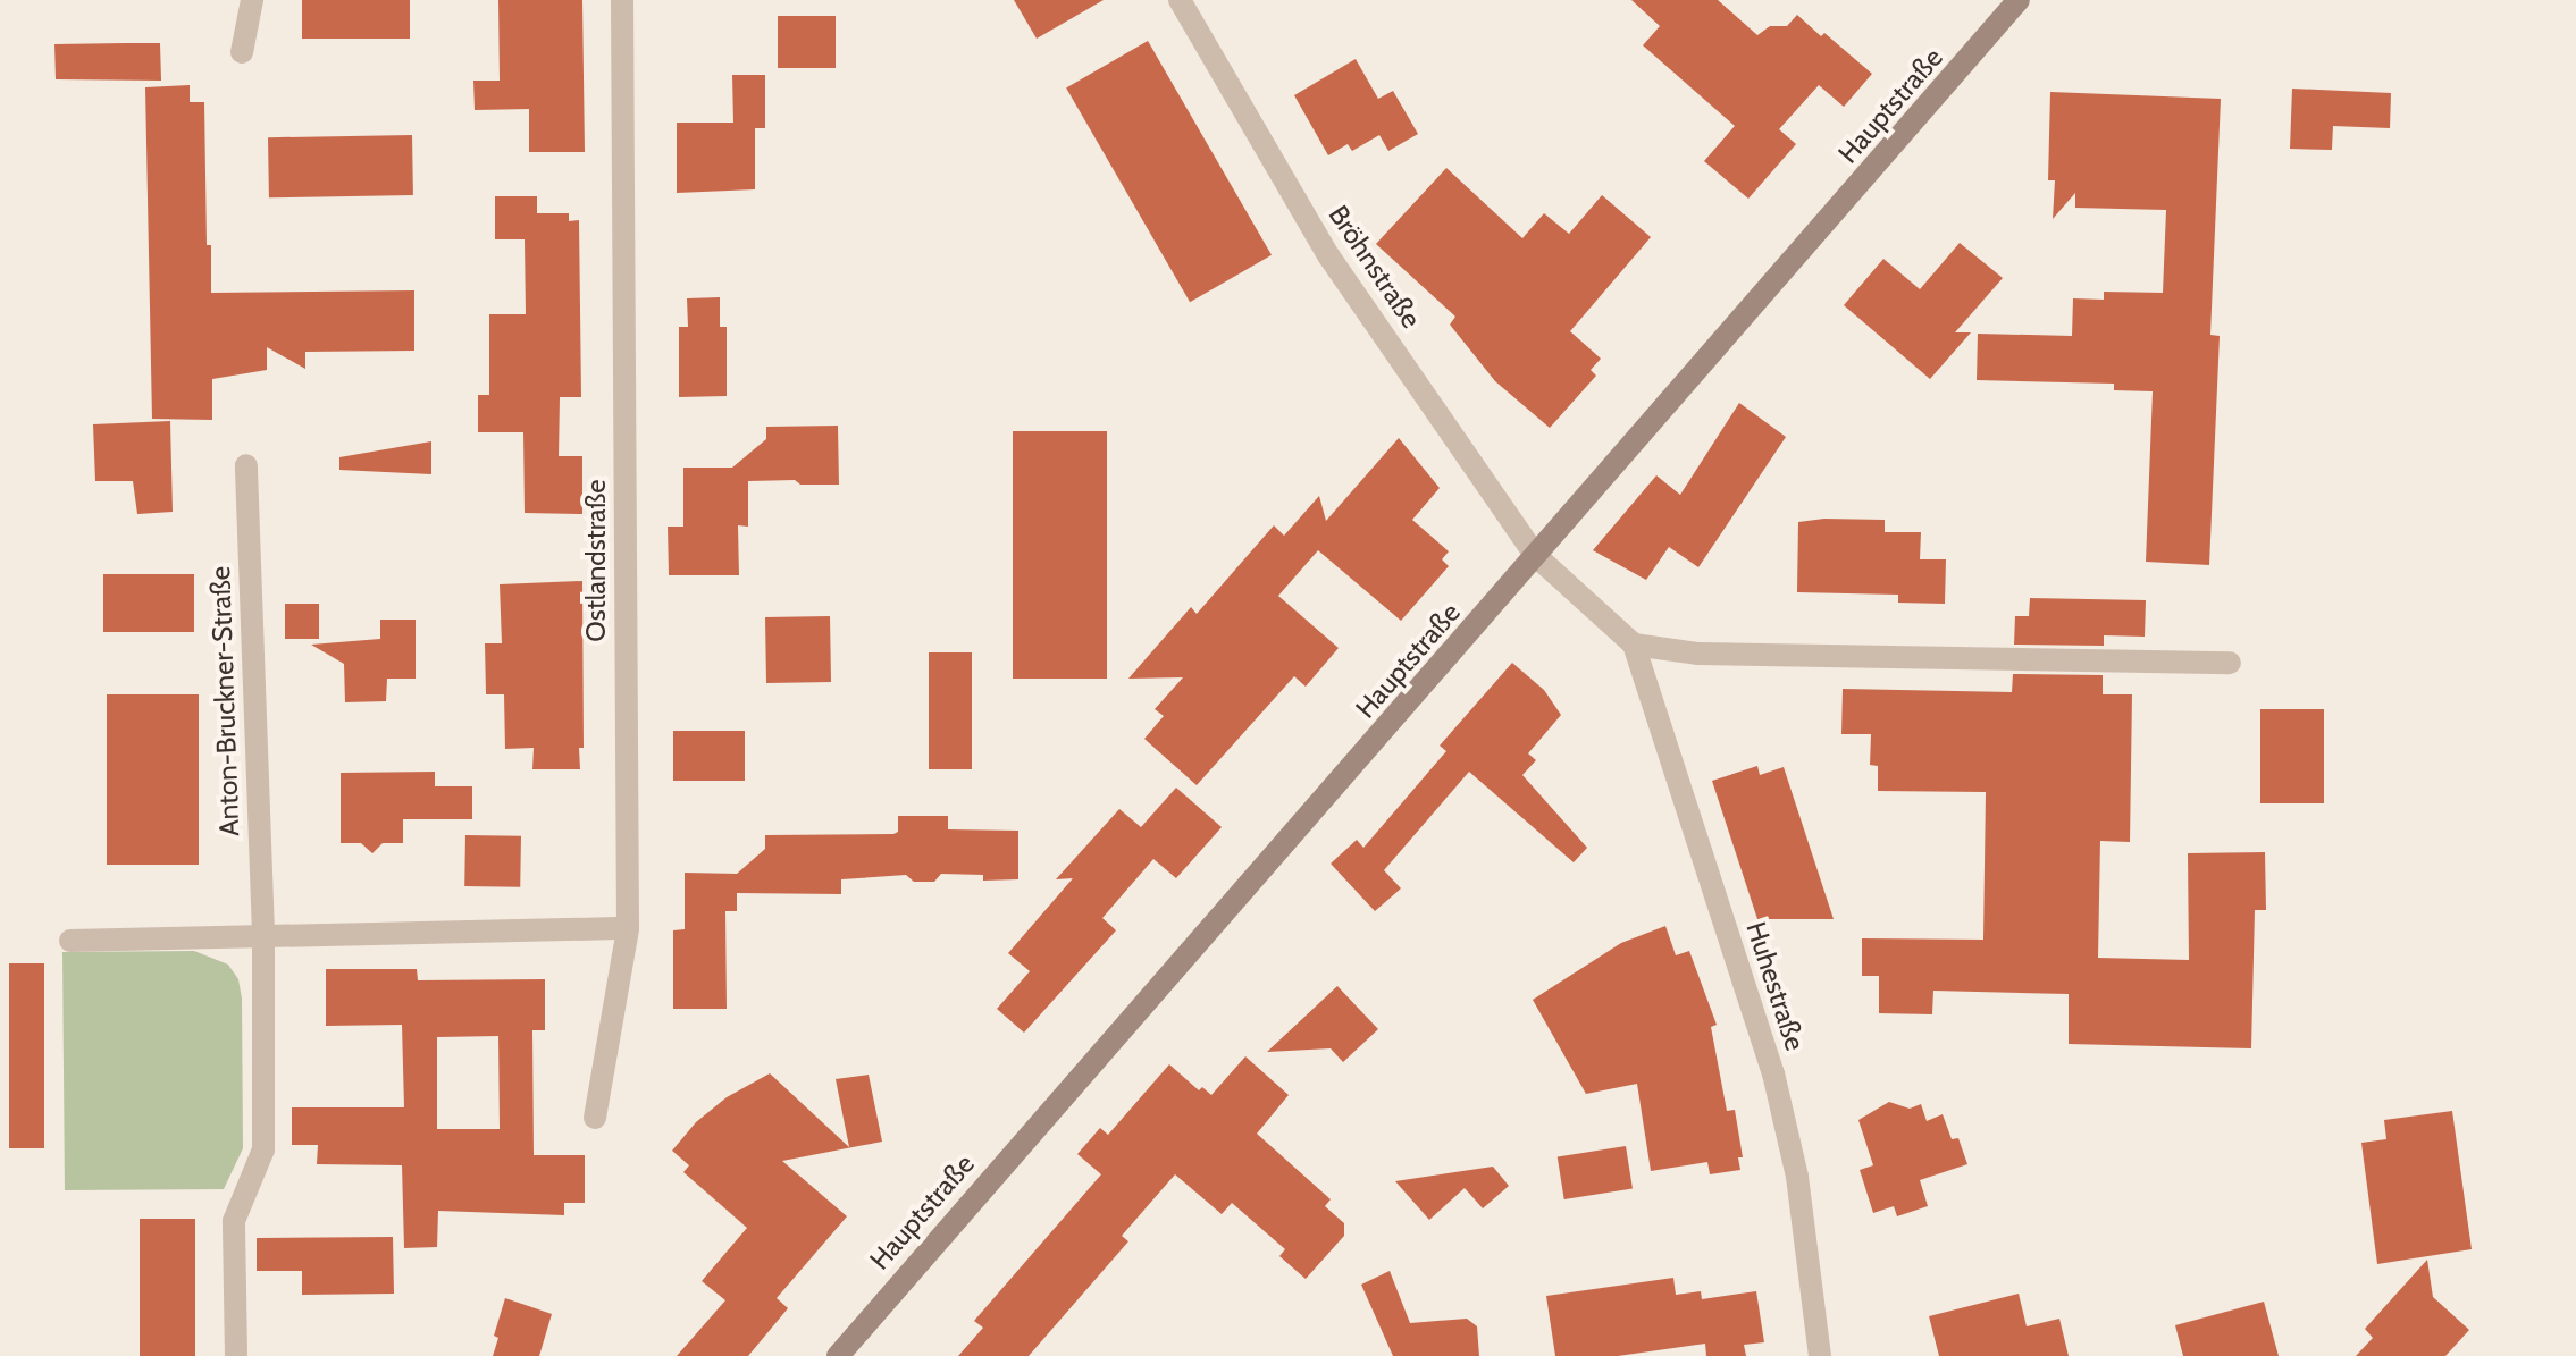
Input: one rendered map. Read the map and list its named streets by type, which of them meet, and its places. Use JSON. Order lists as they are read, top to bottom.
{
  "streets": {
    "street": [
      "Hauptstraße",
      "Bröhnstraße",
      "Ostlandstraße",
      "Anton-Bruckner-Straße",
      "Huhestraße"
    ]
  },
  "crossings": [
    ["Hauptstraße", "Bröhnstraße"],
    ["Hauptstraße", "Huhestraße"],
    ["Bröhnstraße", "Huhestraße"]
  ]
}
